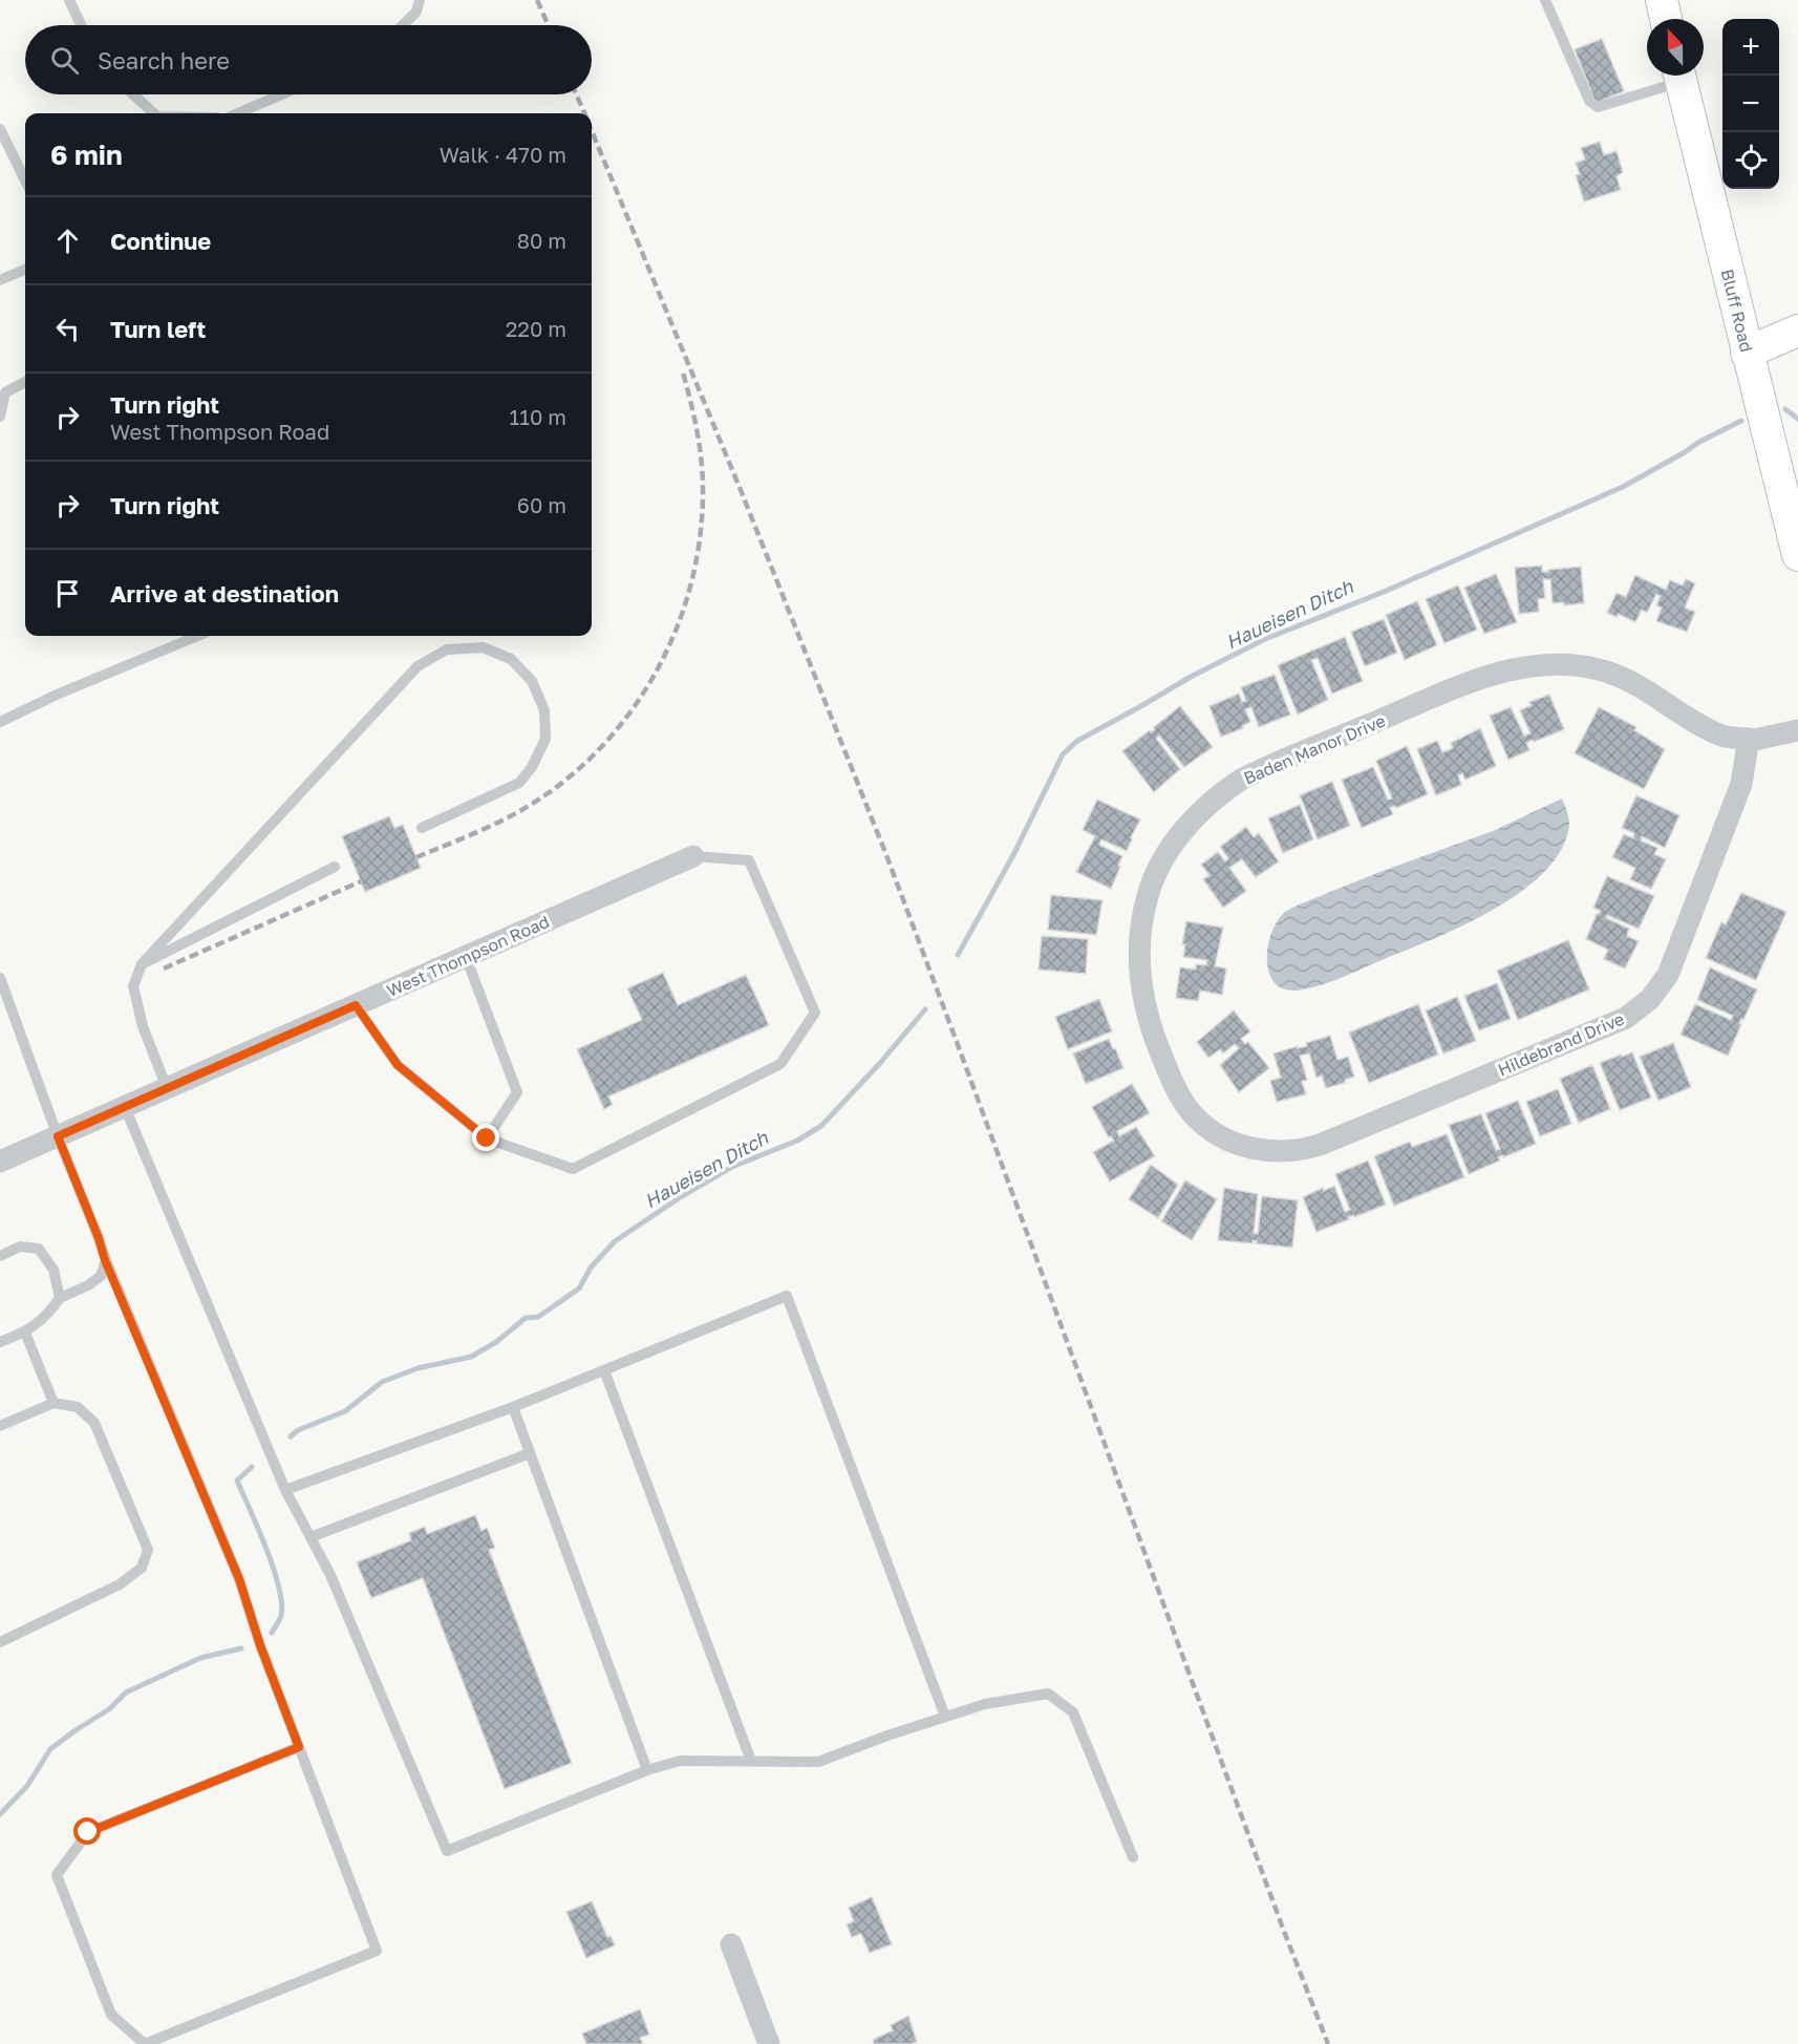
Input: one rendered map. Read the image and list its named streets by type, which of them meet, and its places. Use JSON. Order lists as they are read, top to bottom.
{
  "streets": {
    "main road": ["Bluff Road"],
    "street": ["Baden Manor Drive", "West Thompson Road", "Hildebrand Drive"]
  },
  "crossings": [
    ["Baden Manor Drive", "Hildebrand Drive"]
  ],
  "water": ["Haueisen Ditch"],
  "north": "top",
  "page": {
    "map_buttons": ["+", "−"],
    "search": "Search here",
    "heading": ["6 min", "Walk · 470 m"],
    "list": [
      ["Continue", "80 m"],
      ["Turn left", "220 m"],
      ["Turn right", "West Thompson Road", "110 m"],
      ["Turn right", "60 m"],
      "Arrive at destination"
    ]
  }
}
